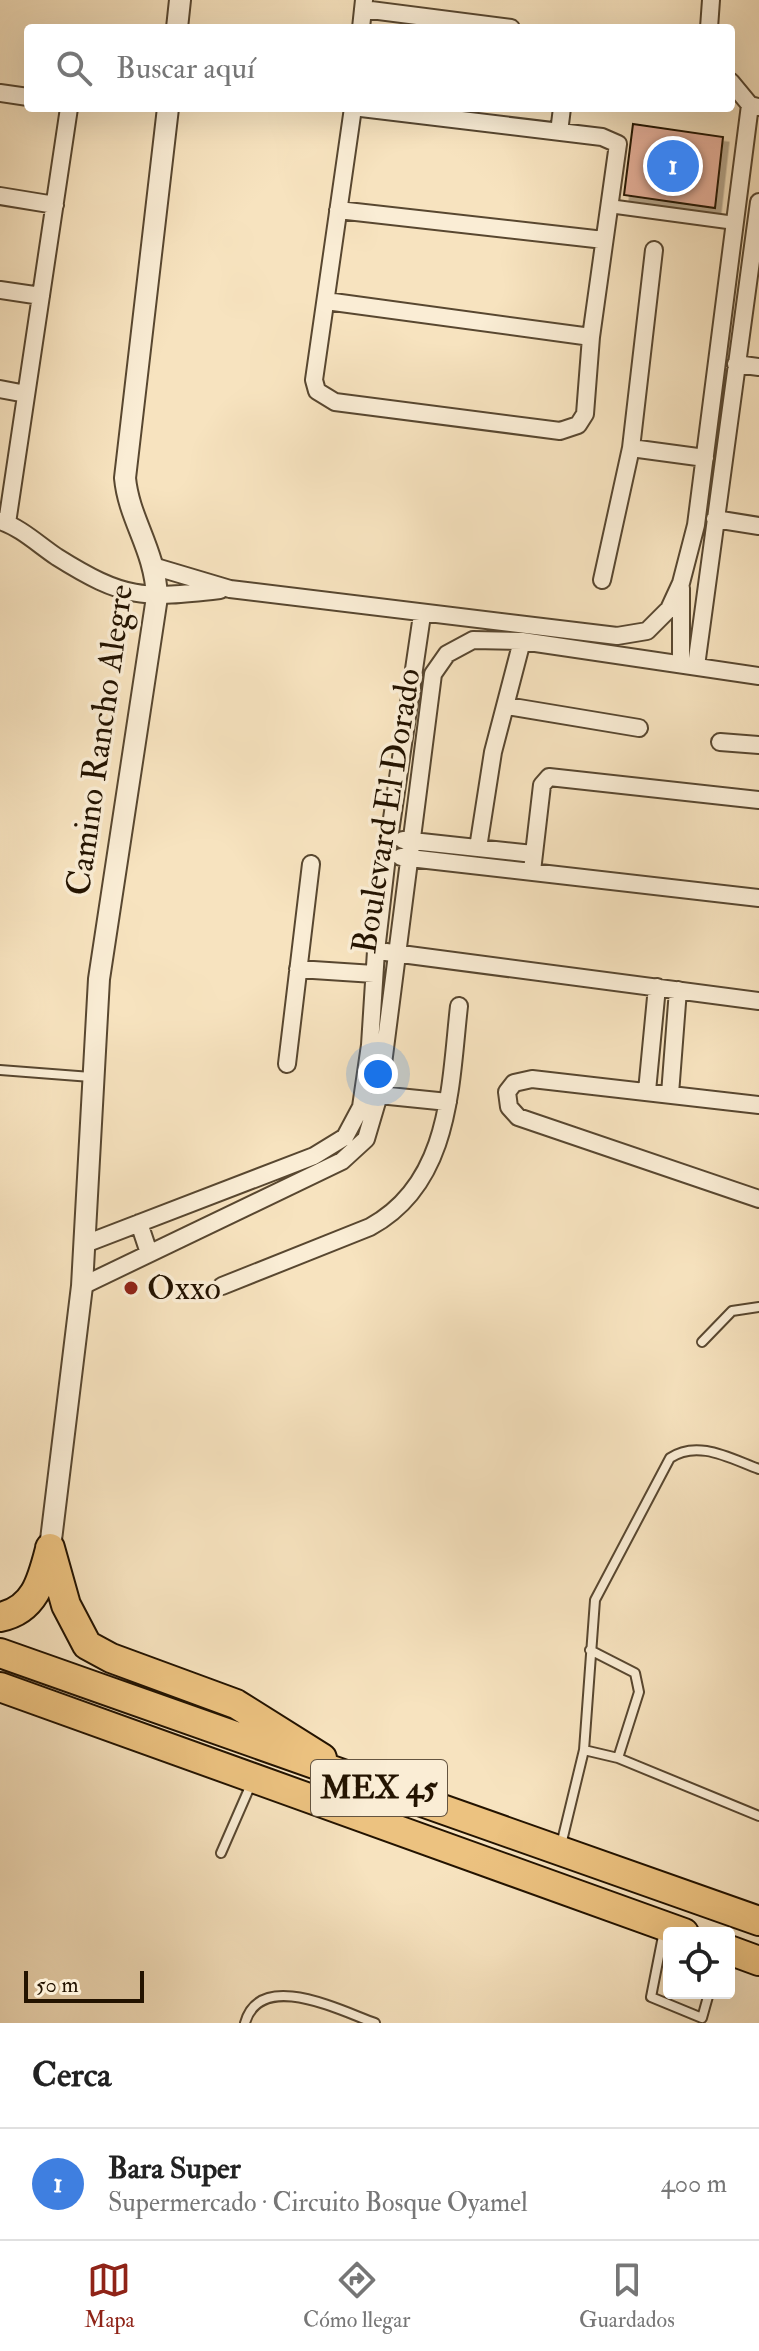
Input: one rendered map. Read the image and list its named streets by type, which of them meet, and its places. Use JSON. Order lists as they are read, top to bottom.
{
  "streets": {
    "highway": ["MEX 45"],
    "street": ["Camino Rancho Alegre", "Boulevard El Dorado"]
  },
  "crossings": [
    ["Camino Rancho Alegre", "Boulevard El Dorado"]
  ],
  "places": ["Oxxo"],
  "scale_bar": "50 m",
  "page": {
    "search": "Buscar aquí",
    "pins": "1",
    "scale": "50 m",
    "heading": "Cerca",
    "list": [
      {
        "mark": "1",
        "name": "Bara Super",
        "note": "Supermercado · Circuito Bosque Oyamel",
        "value": "400 m"
      }
    ],
    "nav": ["Mapa", "Cómo llegar", "Guardados"]
  }
}
